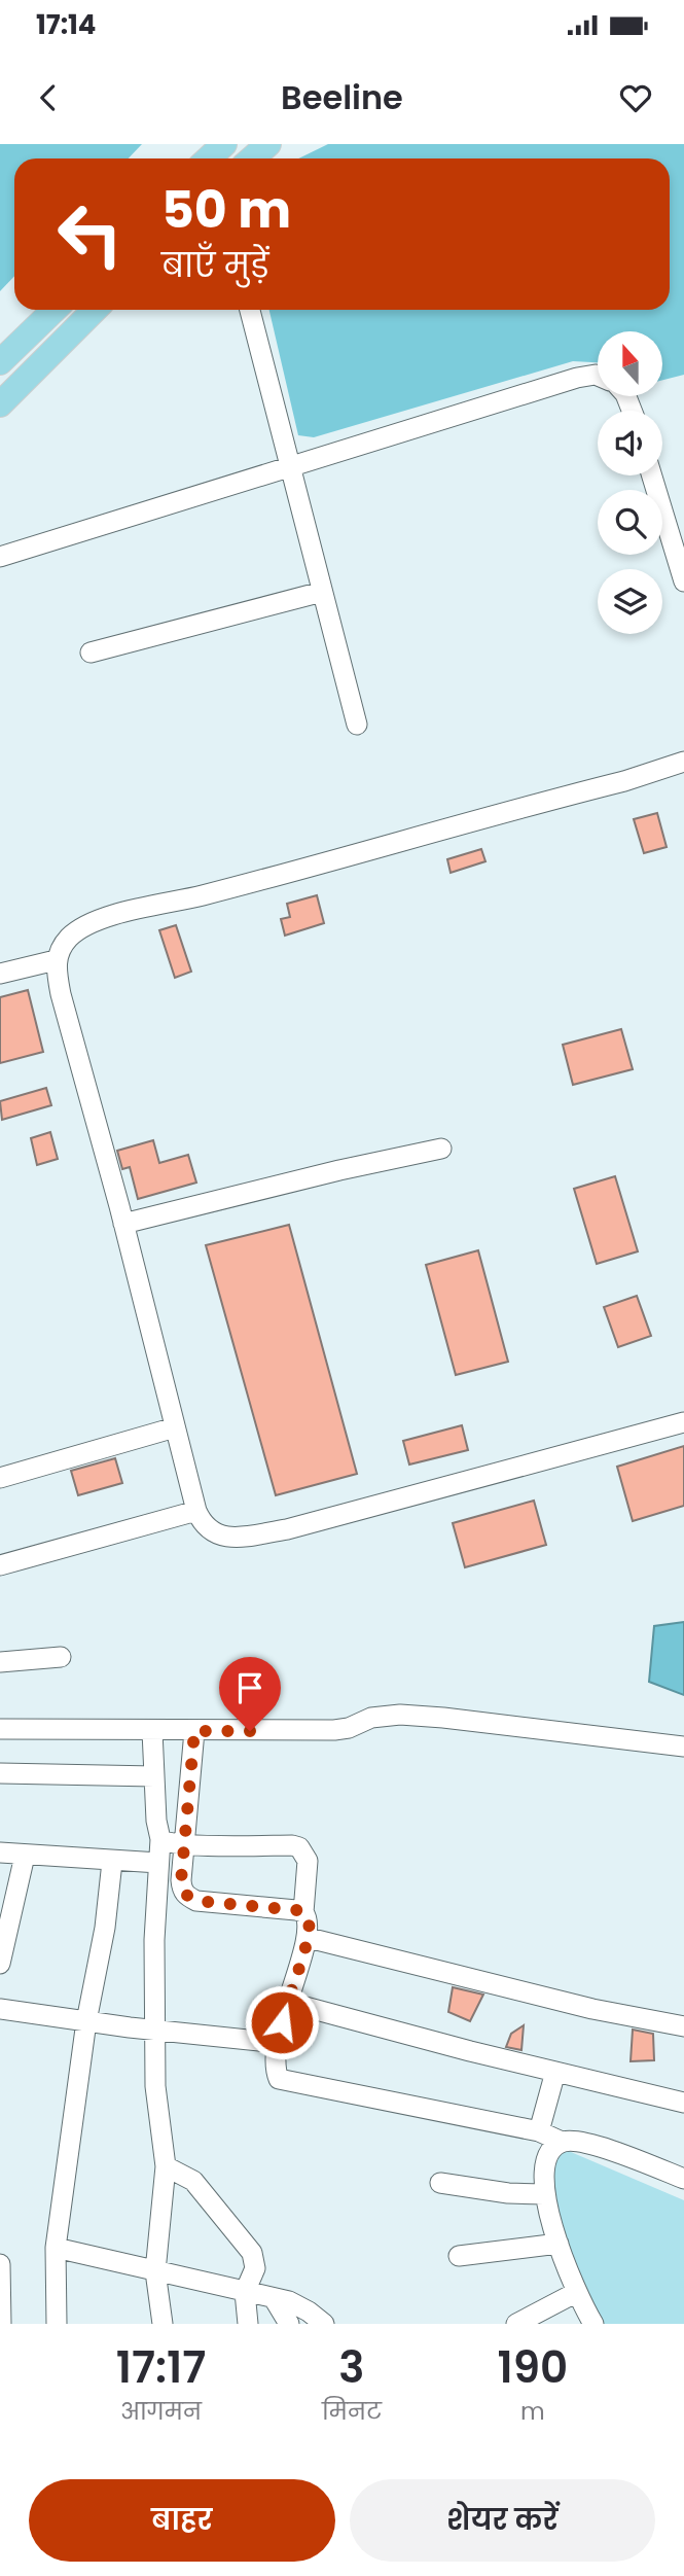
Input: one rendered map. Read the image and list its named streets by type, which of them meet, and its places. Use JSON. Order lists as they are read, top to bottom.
{
  "north": "top",
  "page": {
    "status": "17:14",
    "header": "Beeline",
    "turn": ["50 m", "बाएँ मुड़ें"],
    "eta": [
      "17:17",
      "आगमन",
      "3",
      "मिनट",
      "190",
      "m"
    ],
    "buttons": ["बाहर", "शेयर करें"]
  }
}
